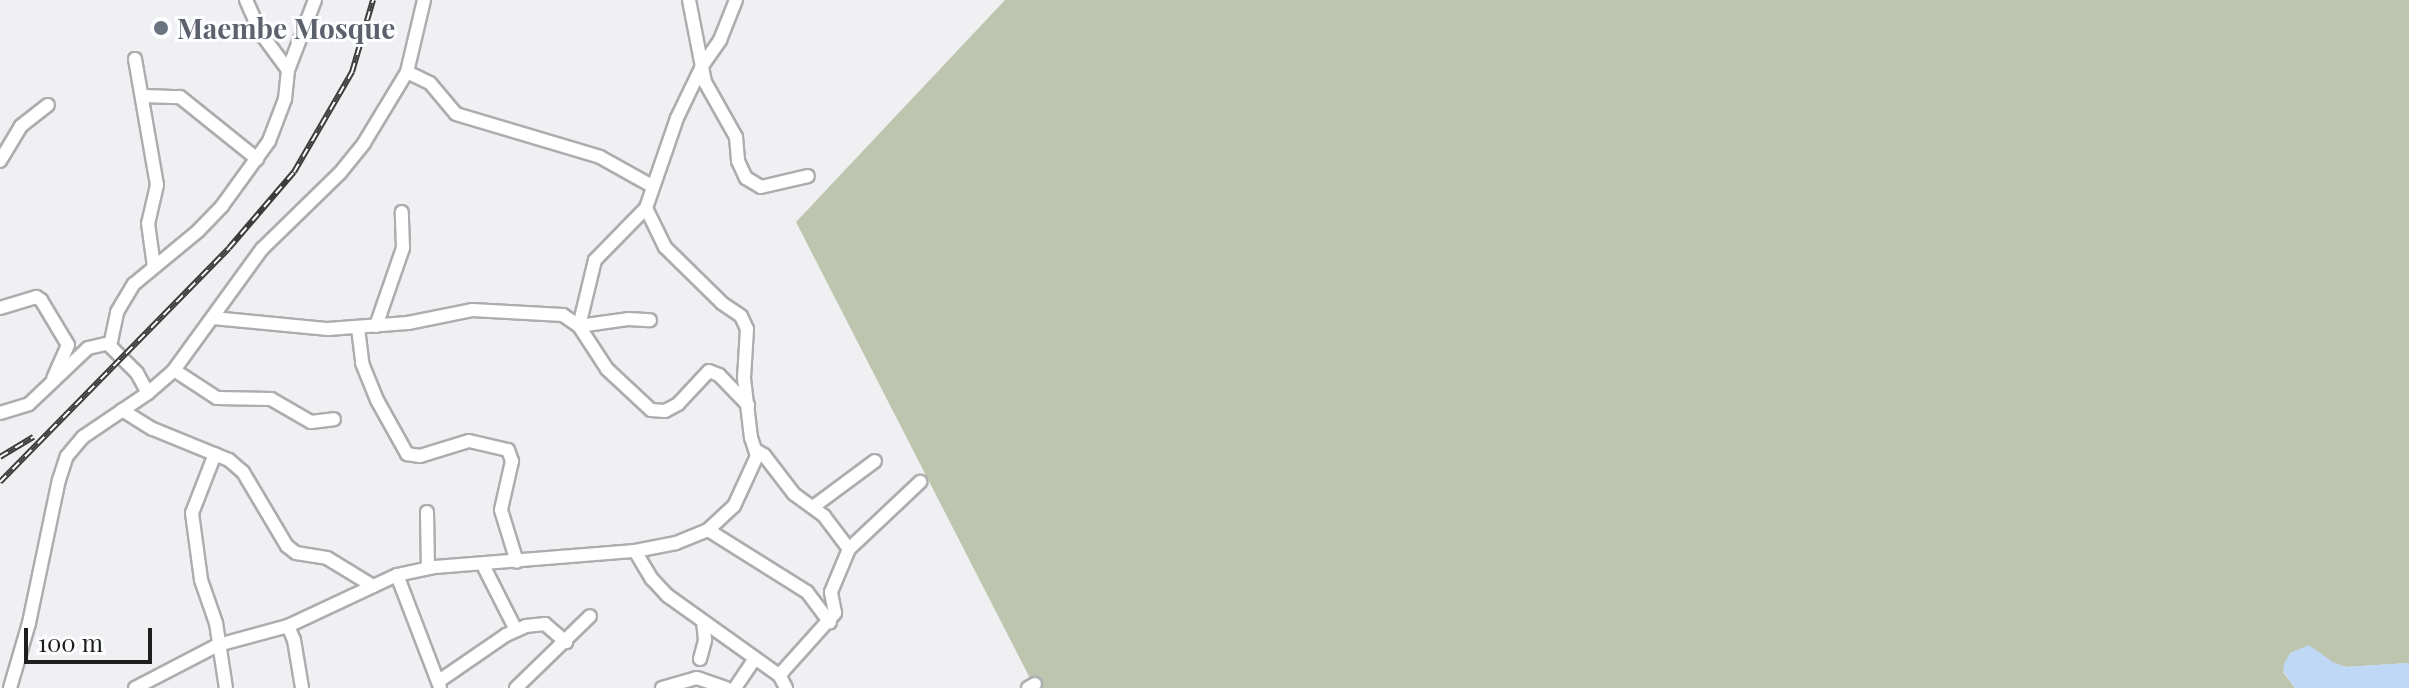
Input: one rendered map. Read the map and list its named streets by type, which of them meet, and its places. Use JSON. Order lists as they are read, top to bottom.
{
  "places": ["Maembe Mosque"],
  "scale_bar": "100 m"
}
